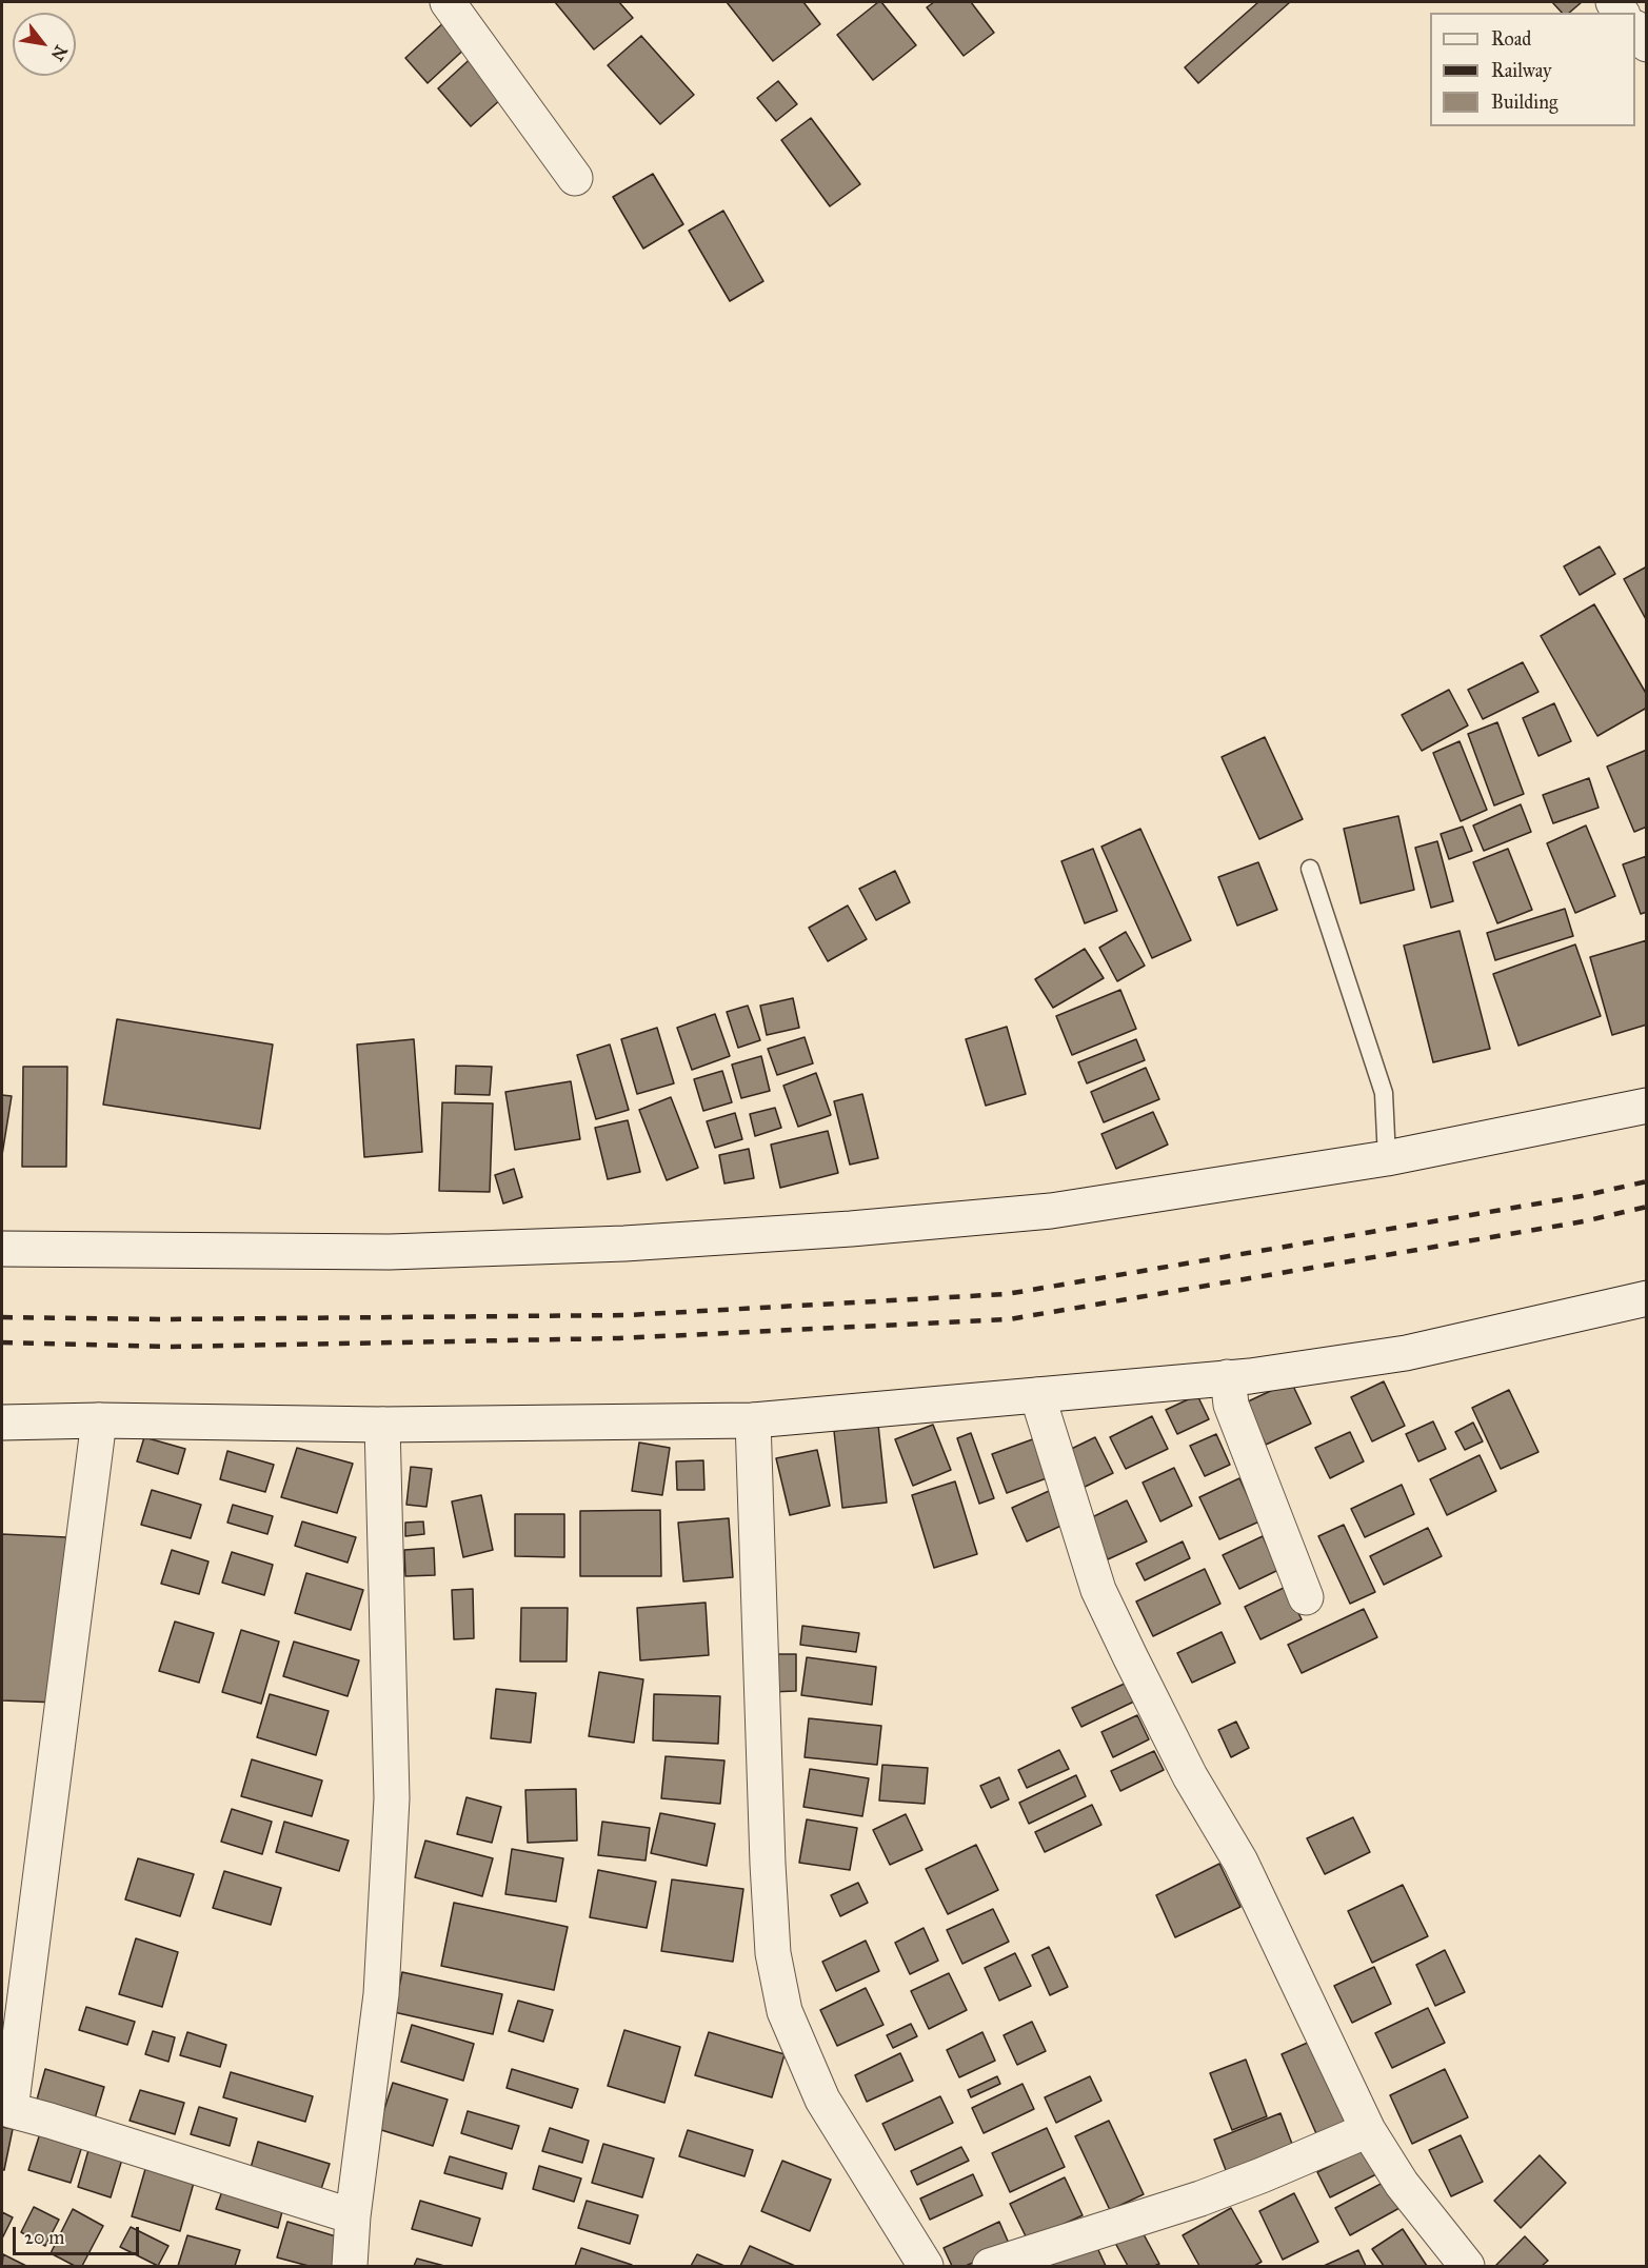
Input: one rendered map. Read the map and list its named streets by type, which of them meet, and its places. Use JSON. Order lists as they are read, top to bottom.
{
  "legend": ["Road", "Railway", "Building"],
  "scale_bar": "20 m",
  "north": "bottom right"
}
